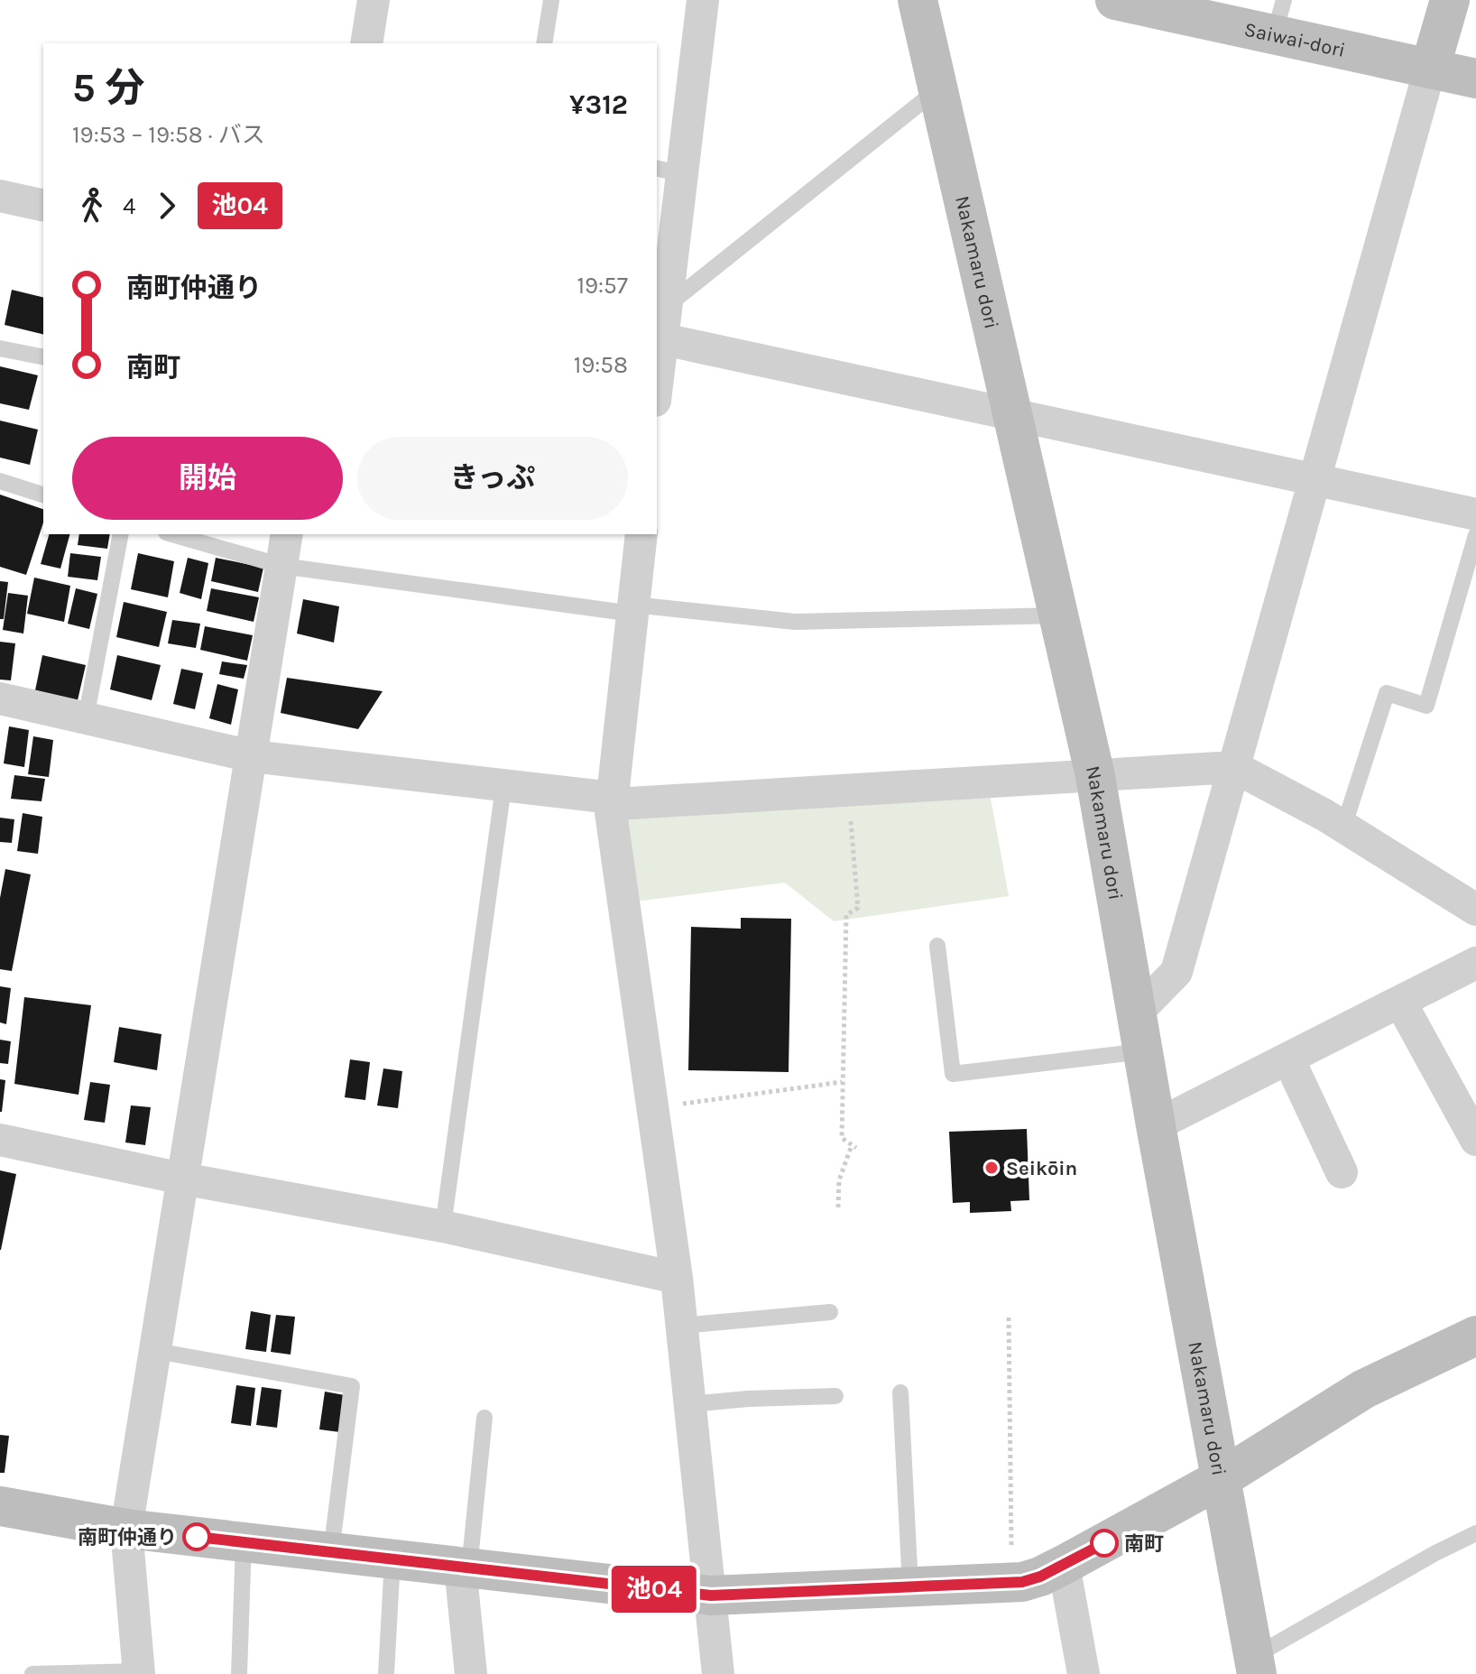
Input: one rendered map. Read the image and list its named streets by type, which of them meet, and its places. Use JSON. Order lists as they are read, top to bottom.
{
  "streets": {
    "street": ["Saiwai-dori", "Nakamaru dori"]
  },
  "places": ["Seikōin", "南町仲通り", "南町"],
  "lines": ["bus line 池04"],
  "page": {
    "on_map": "池04",
    "heading": ["5 分", "19:53 – 19:58 · バス", "¥312"],
    "legs": ["4", "池04"],
    "list": [
      {
        "name": "南町仲通り",
        "value": "19:57"
      },
      {
        "name": "南町",
        "value": "19:58"
      }
    ],
    "buttons": ["開始", "きっぷ"]
  }
}
